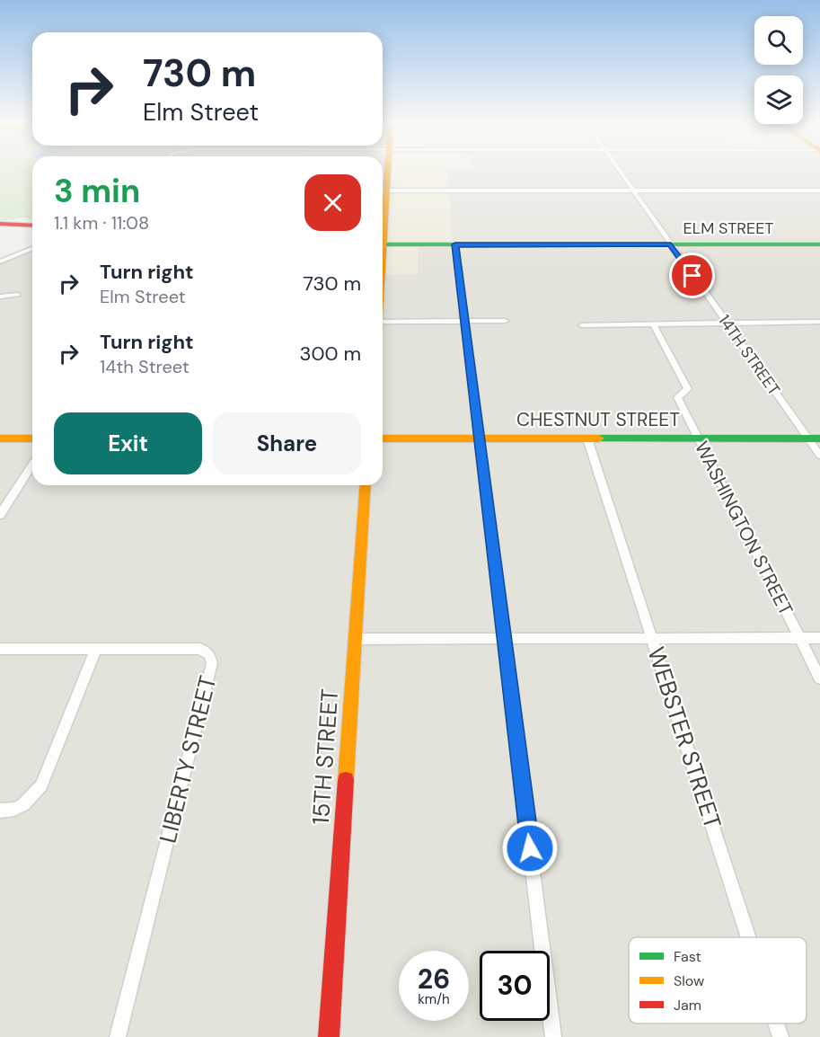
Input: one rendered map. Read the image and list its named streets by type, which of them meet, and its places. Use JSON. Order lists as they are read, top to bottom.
{
  "streets": {
    "main road": ["ELM STREET", "CHESTNUT STREET", "15TH STREET"],
    "street": [
      "14TH STREET",
      "WASHINGTON STREET",
      "WEBSTER STREET",
      "LIBERTY STREET"
    ]
  },
  "crossings": [
    ["ELM STREET", "14TH STREET"],
    ["14TH STREET", "CHESTNUT STREET"],
    ["CHESTNUT STREET", "WASHINGTON STREET"],
    ["CHESTNUT STREET", "WEBSTER STREET"]
  ],
  "legend": ["Fast", "Slow", "Jam"],
  "page": {
    "turn": ["730 m", "Elm Street"],
    "heading": ["3 min", "1.1 km · 11:08"],
    "list": [
      {
        "name": "Turn right",
        "note": "Elm Street",
        "value": "730 m"
      },
      {
        "name": "Turn right",
        "note": "14th Street",
        "value": "300 m"
      }
    ],
    "buttons": ["Exit", "Share"],
    "speed": "26 km/h",
    "limit": "30"
  }
}
